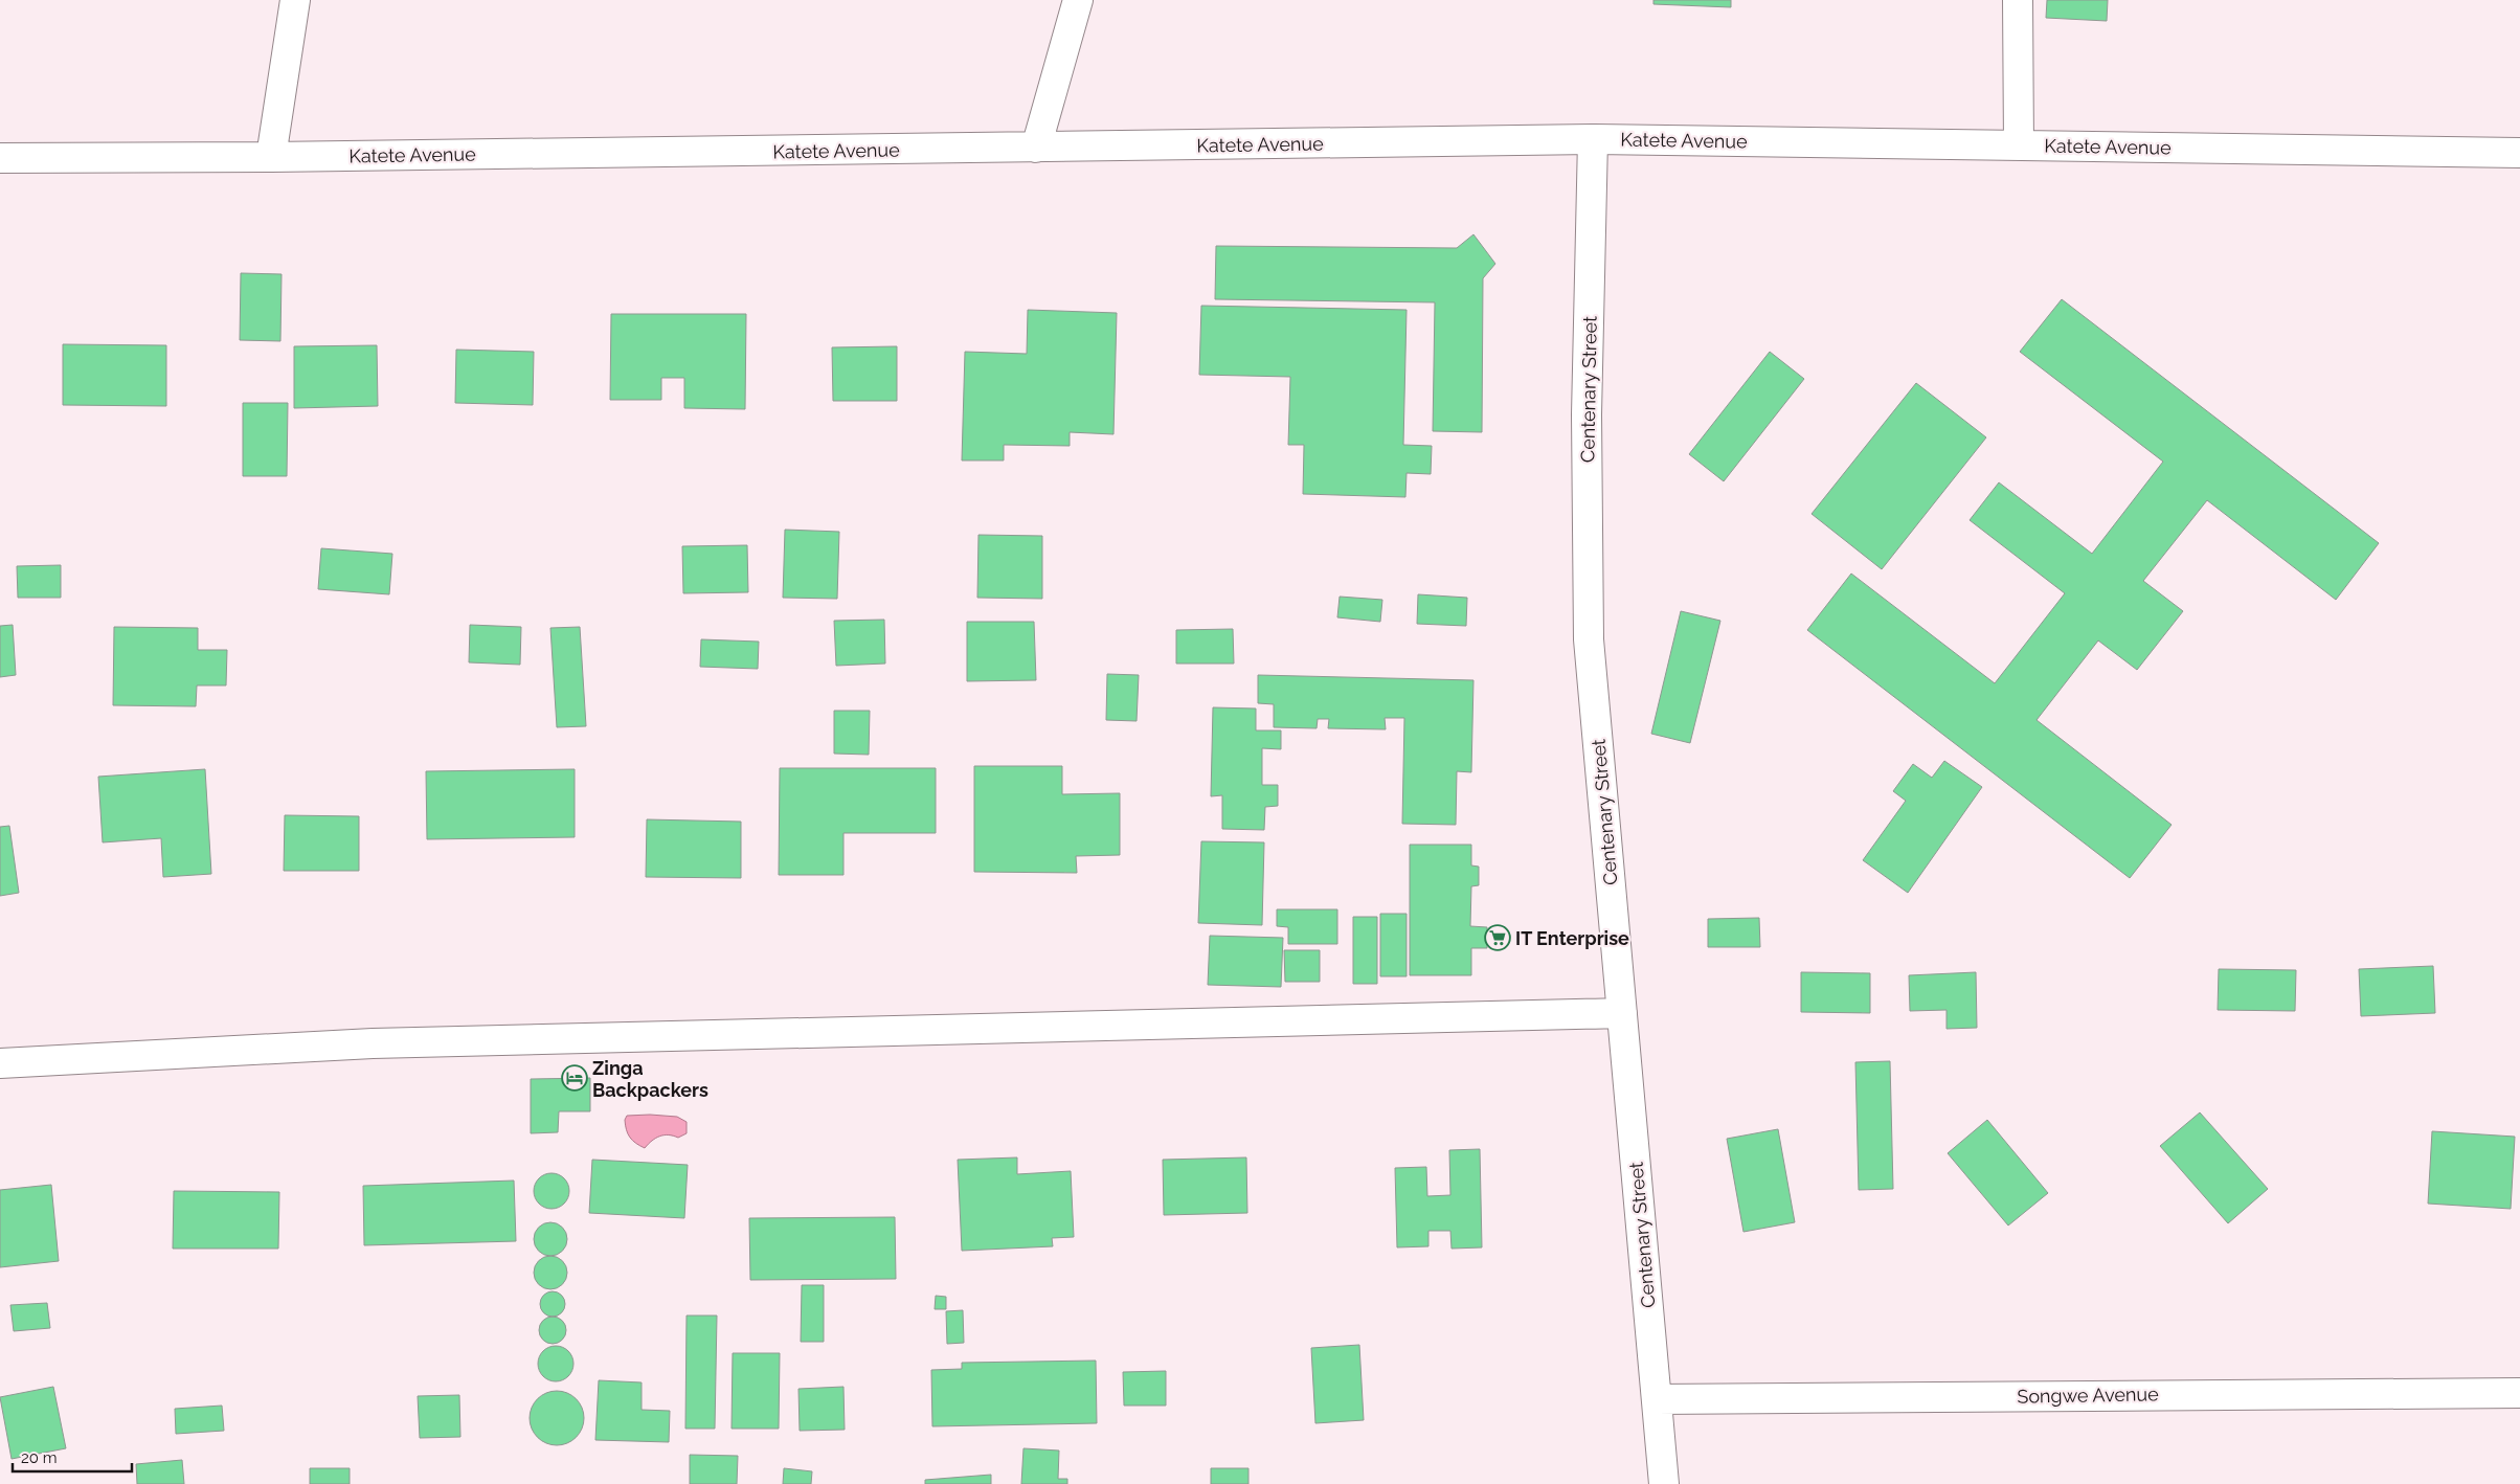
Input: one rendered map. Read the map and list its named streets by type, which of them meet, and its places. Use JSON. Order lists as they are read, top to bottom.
{
  "streets": {
    "street": ["Katete Avenue", "Centenary Street", "Songwe Avenue"]
  },
  "crossings": [
    ["Katete Avenue", "Centenary Street"],
    ["Centenary Street", "Songwe Avenue"]
  ],
  "places": {
    "supermarket": ["IT Enterprise"],
    "hotel": ["Zinga Backpackers"]
  },
  "scale_bar": "20 m"
}
